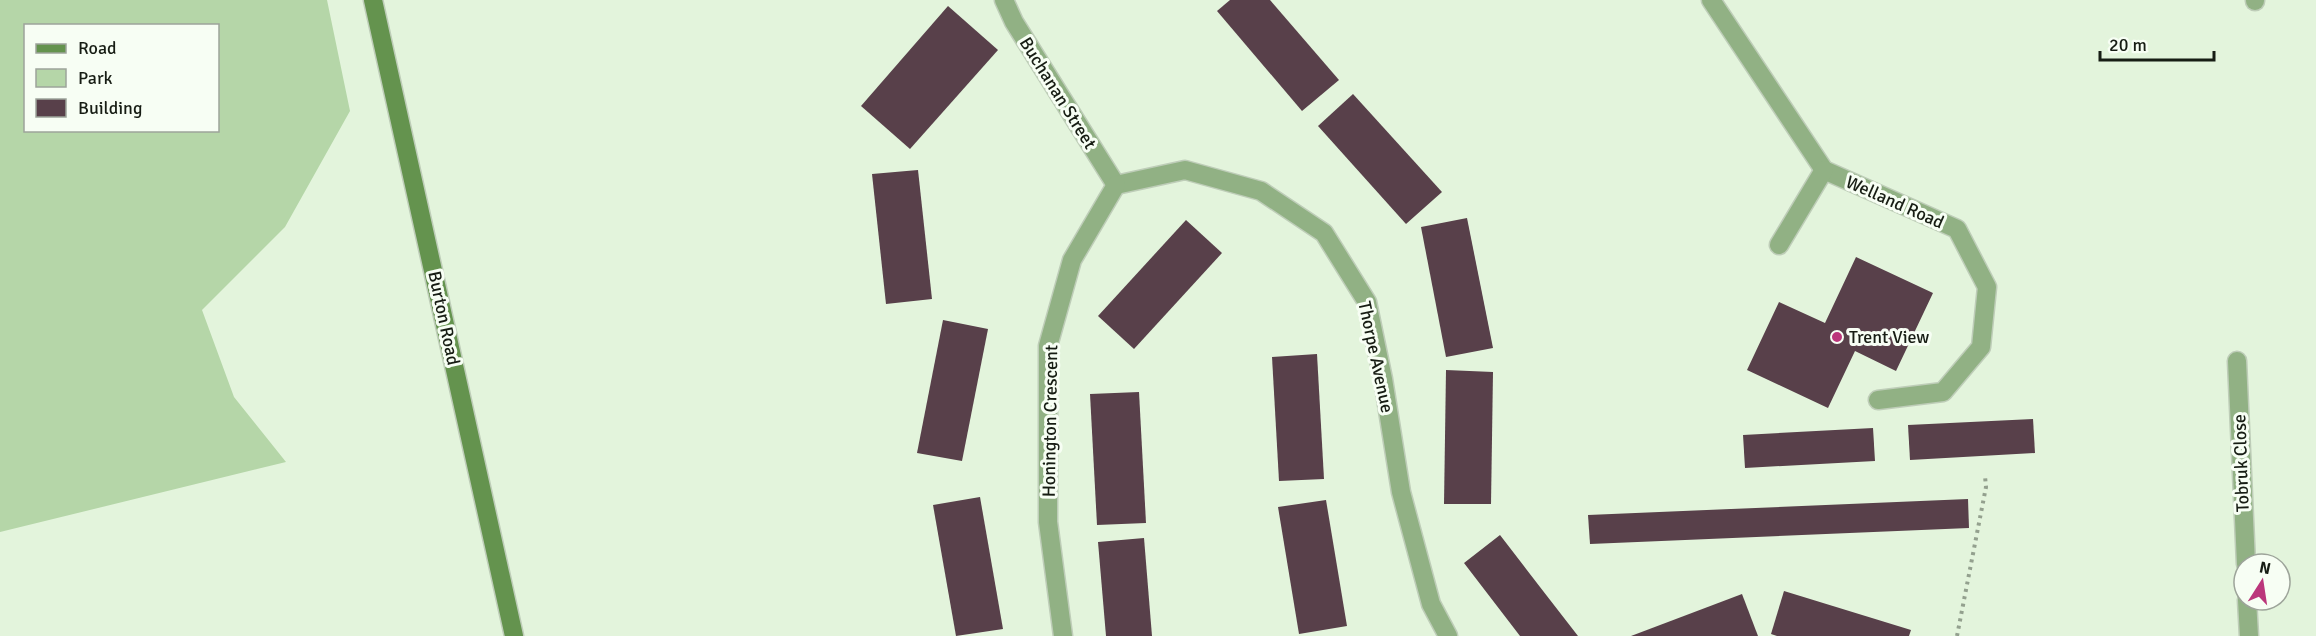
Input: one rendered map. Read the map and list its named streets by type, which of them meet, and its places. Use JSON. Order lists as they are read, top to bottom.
{
  "streets": {
    "main road": ["Burton Road"],
    "street": [
      "Buchanan Street",
      "Welland Road",
      "Thorpe Avenue",
      "Honington Crescent",
      "Tobruk Close"
    ]
  },
  "crossings": [
    ["Buchanan Street", "Thorpe Avenue"],
    ["Buchanan Street", "Honington Crescent"],
    ["Thorpe Avenue", "Honington Crescent"]
  ],
  "places": ["Trent View"],
  "legend": ["Road", "Park", "Building"],
  "scale_bar": "20 m",
  "north": "top"
}
